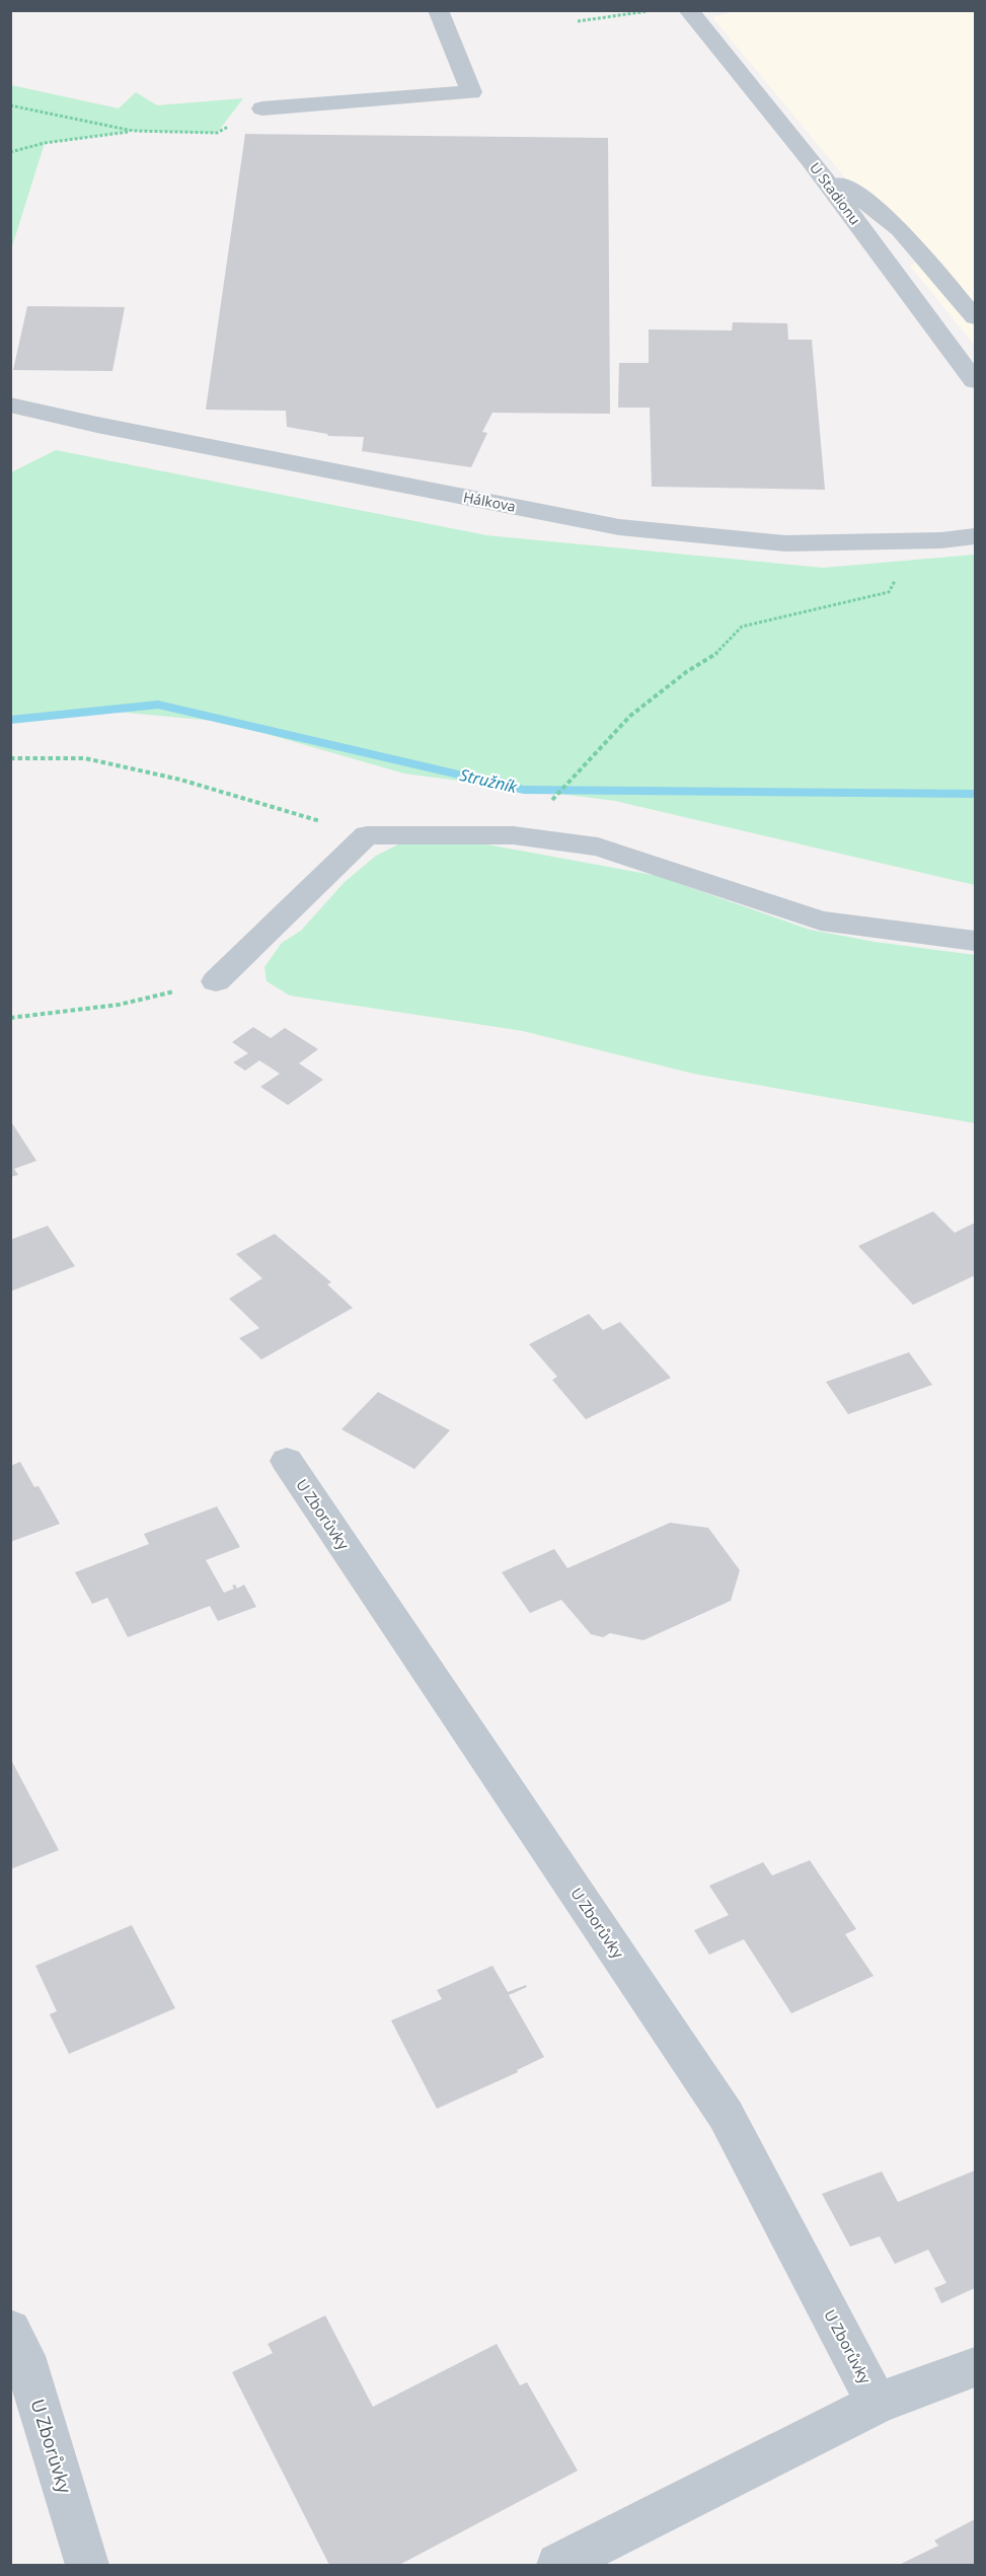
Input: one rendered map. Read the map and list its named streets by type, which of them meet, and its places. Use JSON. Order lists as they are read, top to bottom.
{
  "streets": {
    "street": ["U Stadionu", "Hálkova", "U Zborůvky"]
  },
  "water": ["Stružník"]
}
